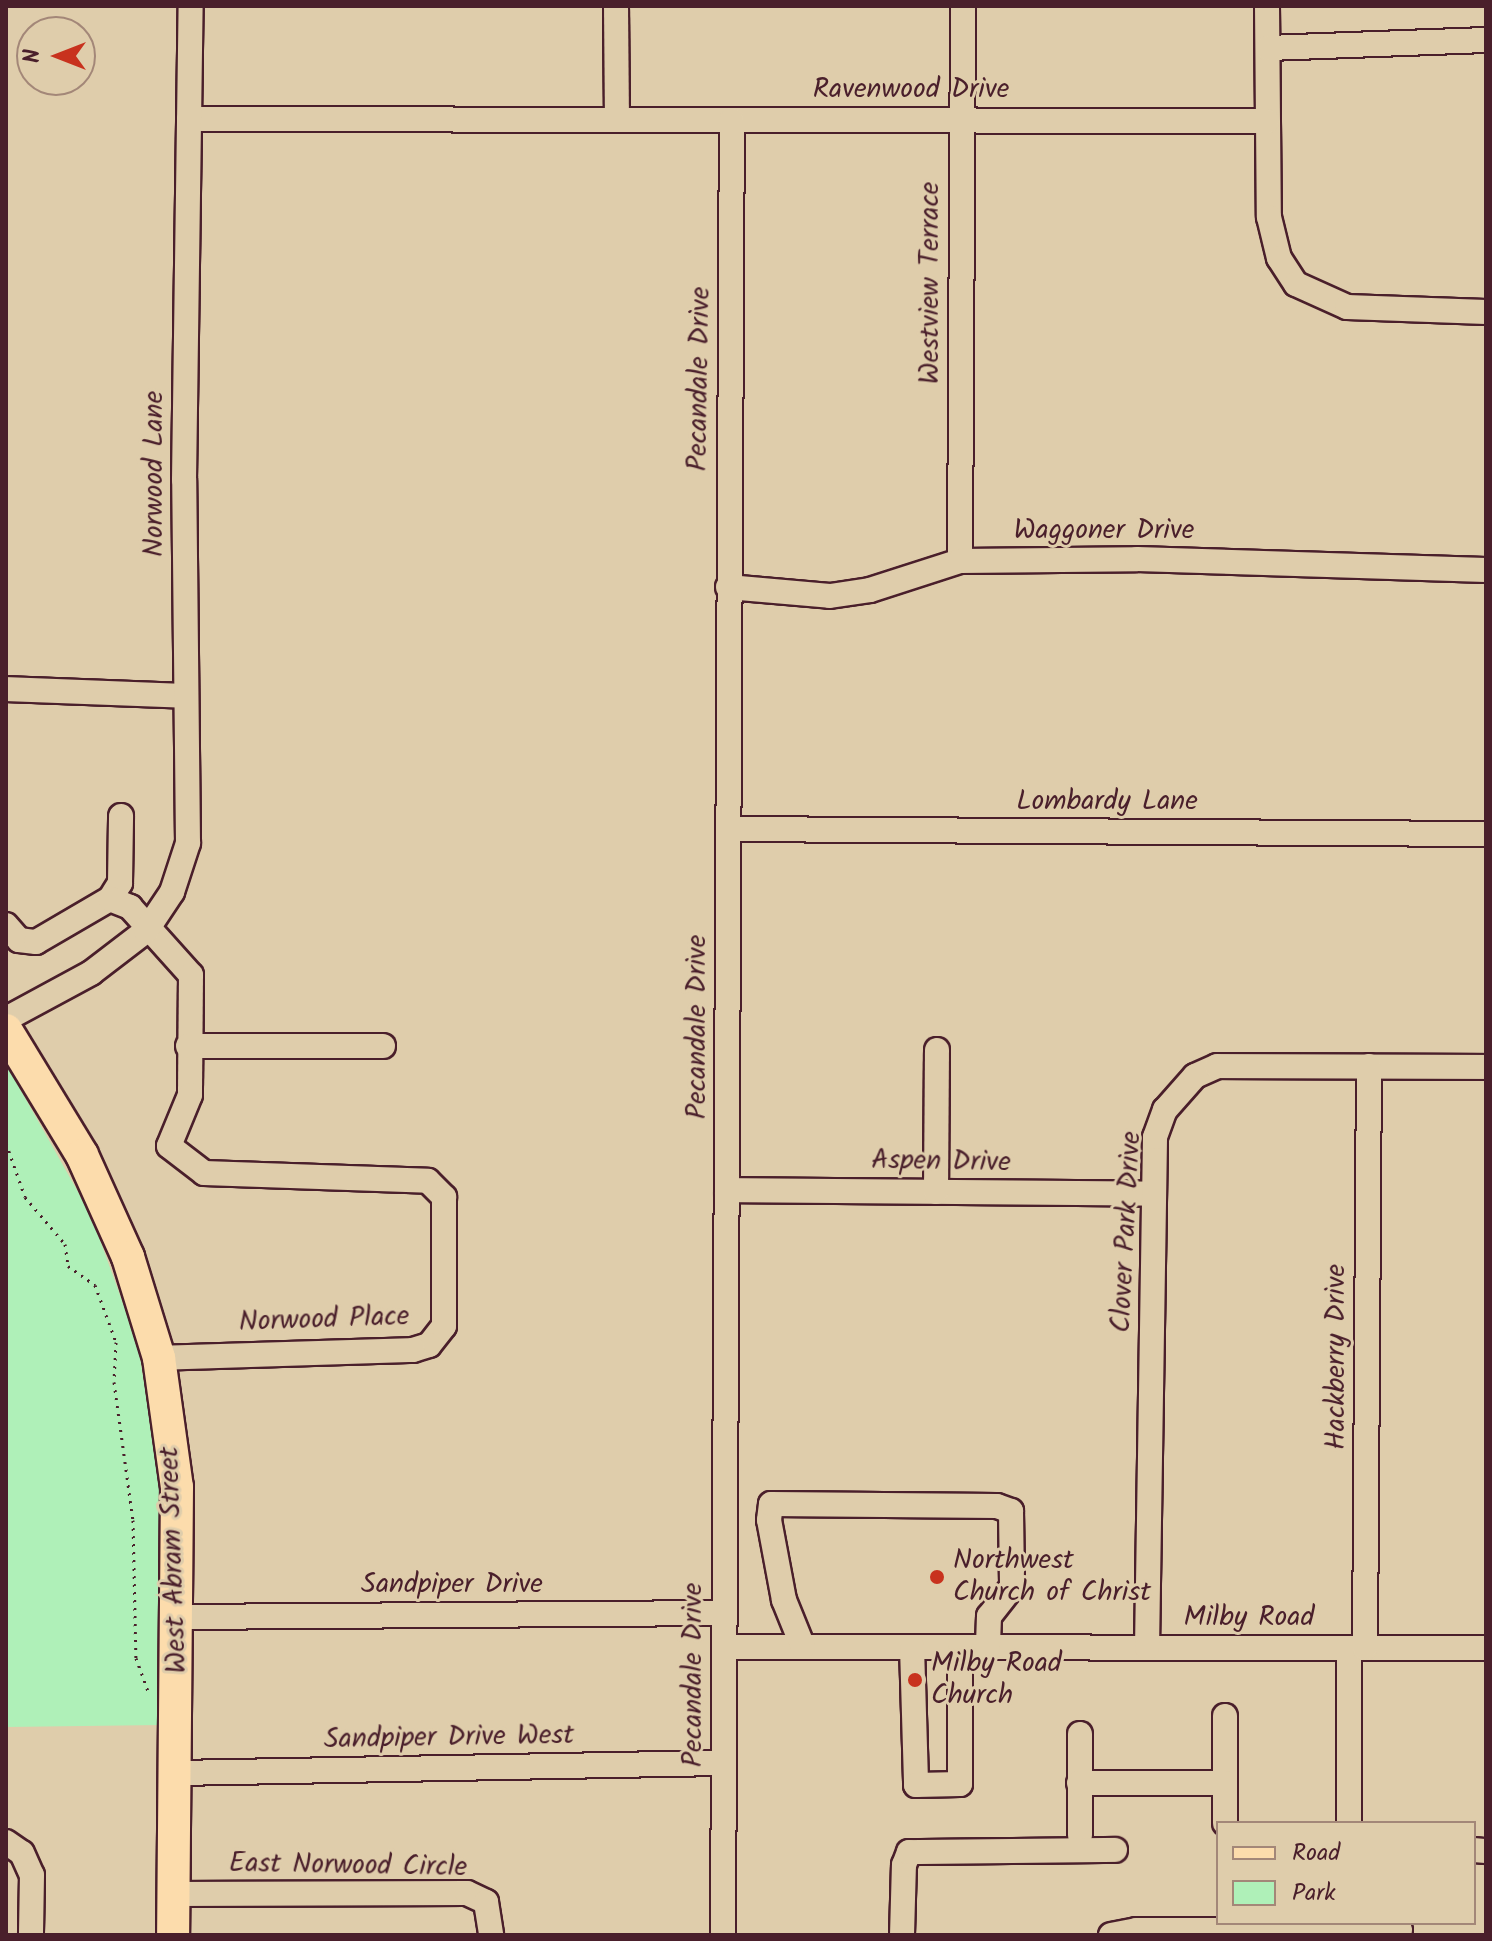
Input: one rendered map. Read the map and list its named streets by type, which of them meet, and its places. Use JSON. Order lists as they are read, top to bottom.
{
  "streets": {
    "main road": ["West Abram Street"],
    "street": [
      "Ravenwood Drive",
      "Westview Terrace",
      "Pecandale Drive",
      "Norwood Lane",
      "Waggoner Drive",
      "Lombardy Lane",
      "Aspen Drive",
      "Clover Park Drive",
      "Norwood Place",
      "Hackberry Drive",
      "Sandpiper Drive",
      "Milby Road",
      "Sandpiper Drive West",
      "East Norwood Circle"
    ]
  },
  "crossings": [
    ["Ravenwood Drive", "Westview Terrace"],
    ["Ravenwood Drive", "Pecandale Drive"],
    ["Ravenwood Drive", "Norwood Lane"],
    ["Westview Terrace", "Waggoner Drive"],
    ["Pecandale Drive", "Waggoner Drive"],
    ["Pecandale Drive", "Lombardy Lane"],
    ["Pecandale Drive", "Aspen Drive"],
    ["Pecandale Drive", "Sandpiper Drive"],
    ["Pecandale Drive", "Milby Road"],
    ["Pecandale Drive", "Sandpiper Drive West"],
    ["Aspen Drive", "Clover Park Drive"],
    ["Clover Park Drive", "Hackberry Drive"],
    ["Clover Park Drive", "Milby Road"],
    ["Norwood Place", "West Abram Street"],
    ["Hackberry Drive", "Milby Road"],
    ["West Abram Street", "Sandpiper Drive"],
    ["West Abram Street", "Sandpiper Drive West"],
    ["West Abram Street", "East Norwood Circle"]
  ],
  "places": ["Northwest Church of Christ", "Milby Road Church"],
  "legend": ["Road", "Park"],
  "north": "left"
}
